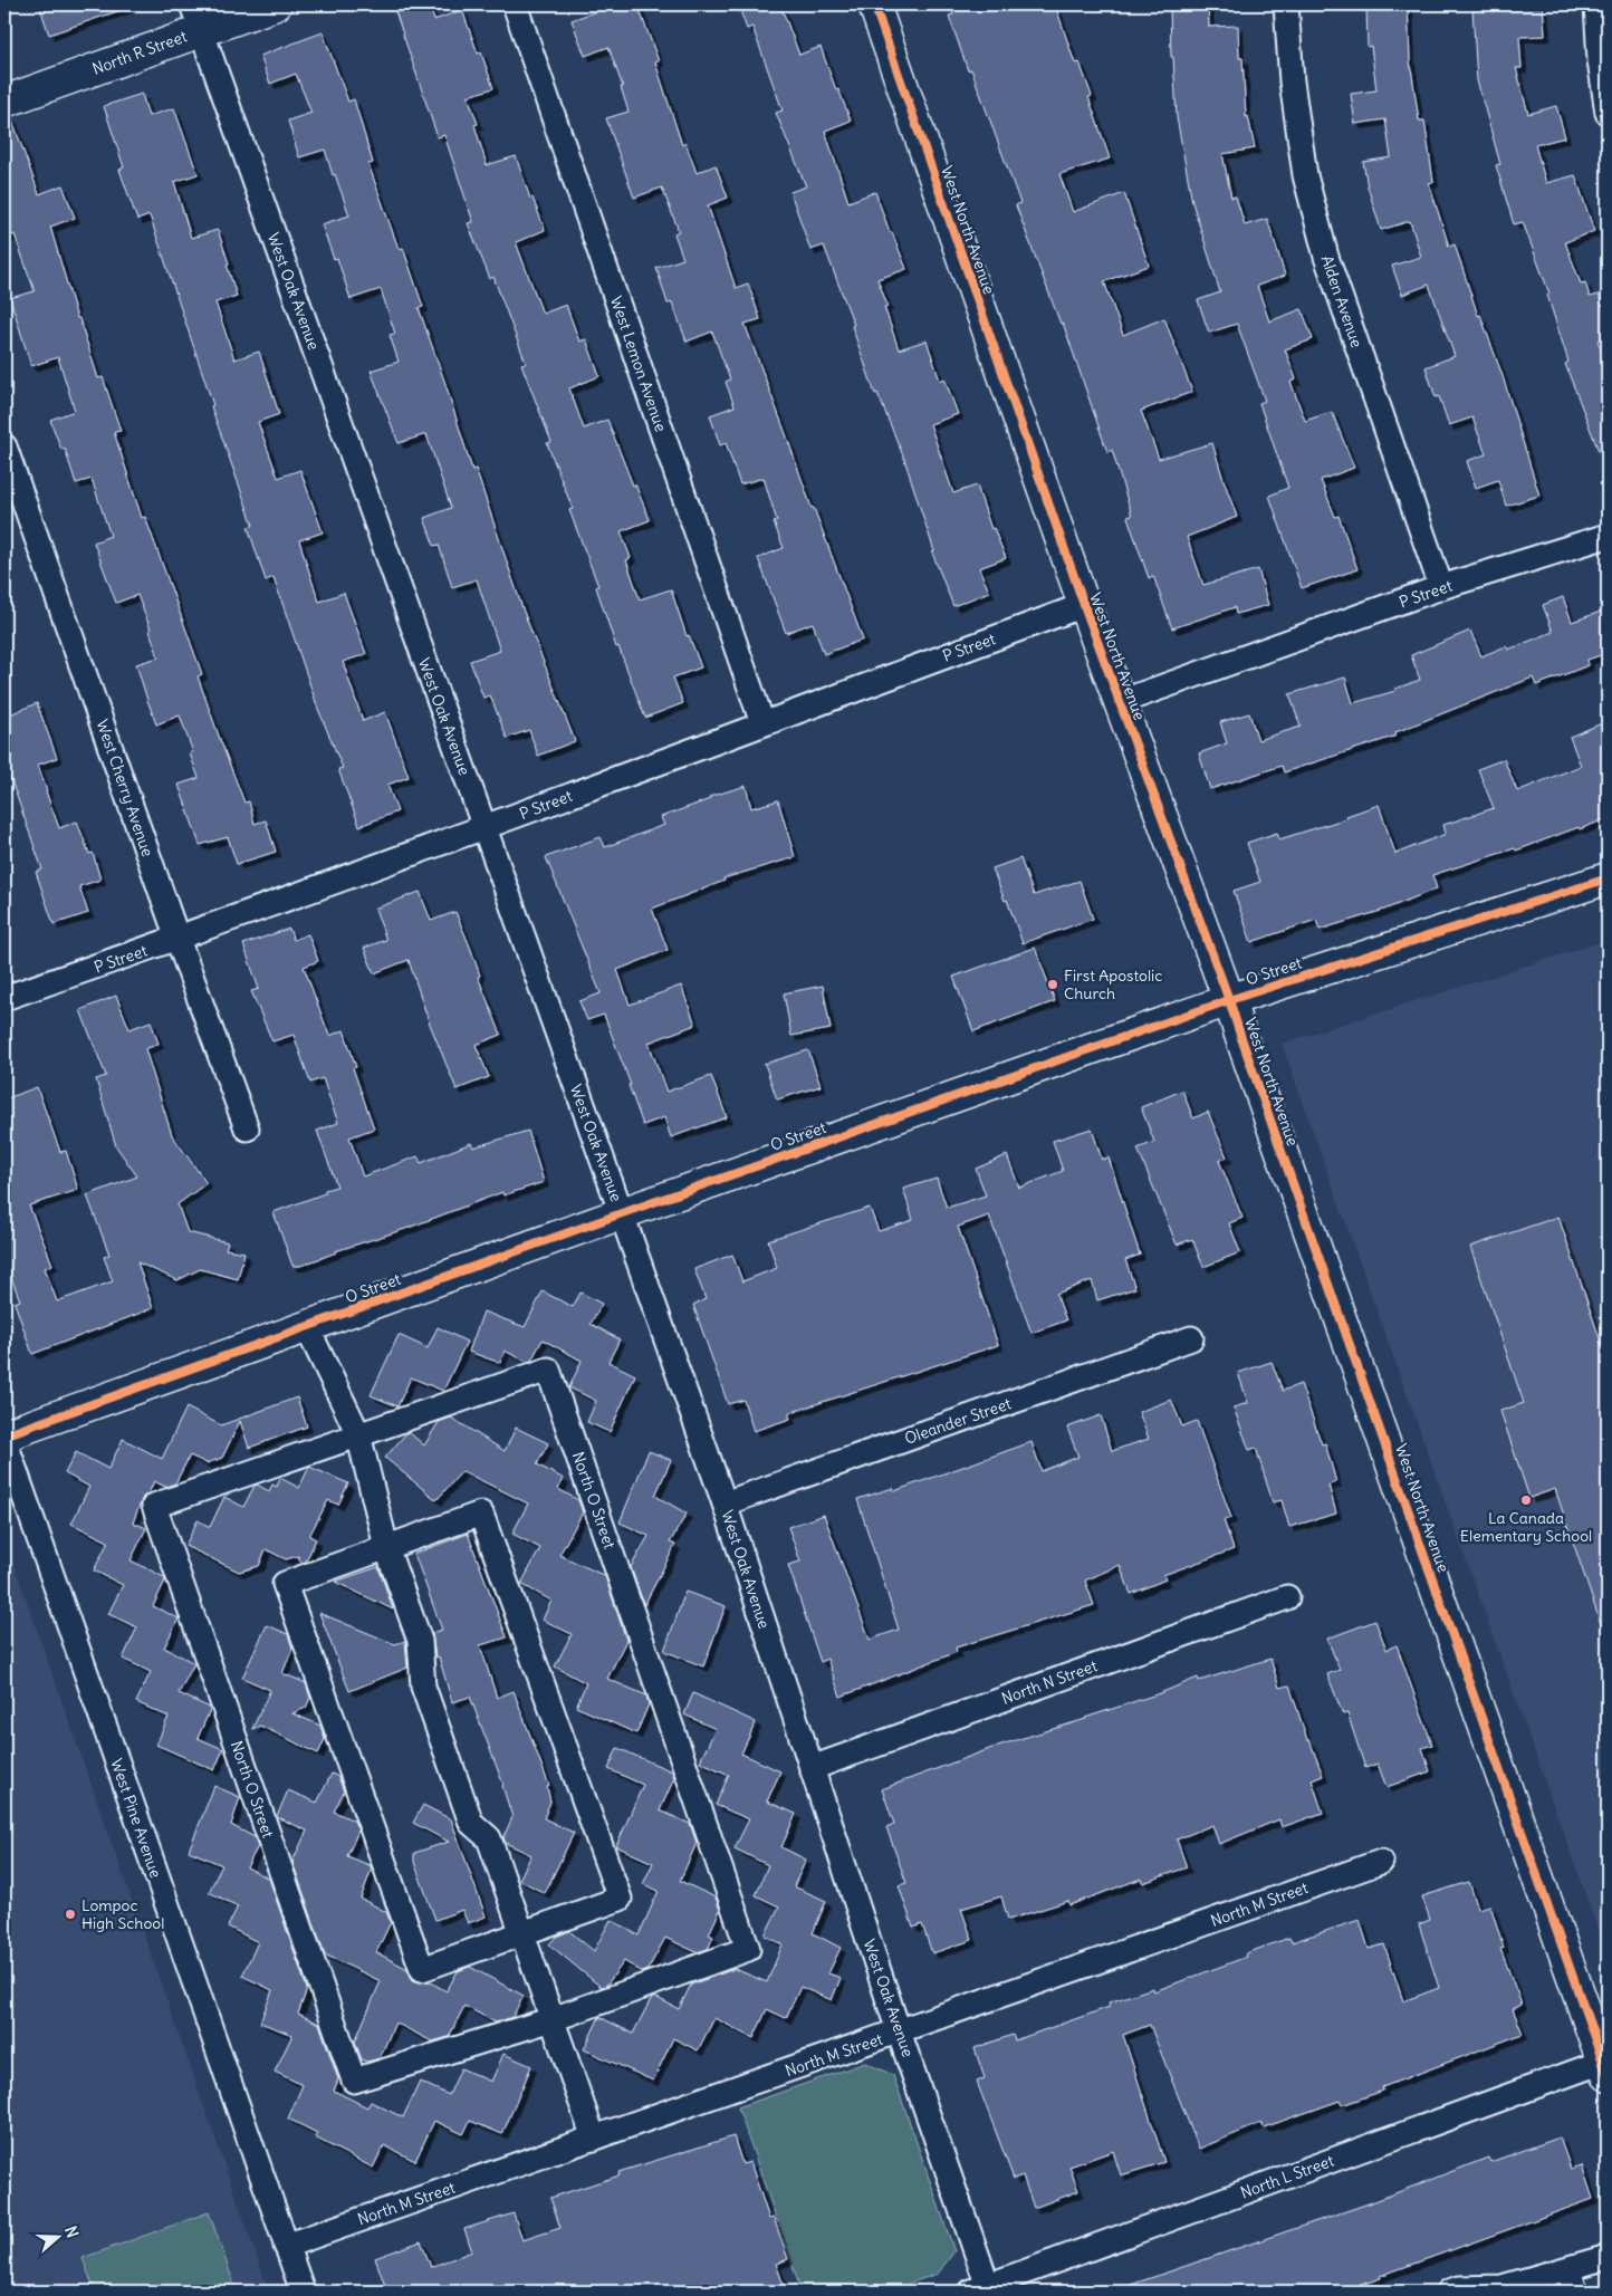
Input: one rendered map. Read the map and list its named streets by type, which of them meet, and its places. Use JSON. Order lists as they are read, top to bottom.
{
  "streets": {
    "street": [
      "North R Street",
      "West North Avenue",
      "West Oak Avenue",
      "Alden Avenue",
      "West Lemon Avenue",
      "P Street",
      "West Cherry Avenue",
      "O Street",
      "Oleander Street",
      "North O Street",
      "North N Street",
      "West Pine Avenue",
      "North M Street",
      "North L Street"
    ]
  },
  "crossings": [
    ["North R Street", "West Oak Avenue"],
    ["West North Avenue", "P Street"],
    ["West North Avenue", "O Street"],
    ["West North Avenue", "North L Street"],
    ["West Oak Avenue", "P Street"],
    ["West Oak Avenue", "O Street"],
    ["West Oak Avenue", "Oleander Street"],
    ["West Oak Avenue", "North N Street"],
    ["West Oak Avenue", "North M Street"],
    ["West Oak Avenue", "North L Street"],
    ["Alden Avenue", "P Street"],
    ["West Lemon Avenue", "P Street"],
    ["P Street", "West Cherry Avenue"],
    ["O Street", "West Pine Avenue"],
    ["West Pine Avenue", "North M Street"]
  ],
  "places": ["First Apostolic Church", "La Canada Elementary School", "Lompoc High School"],
  "north": "right"
}
